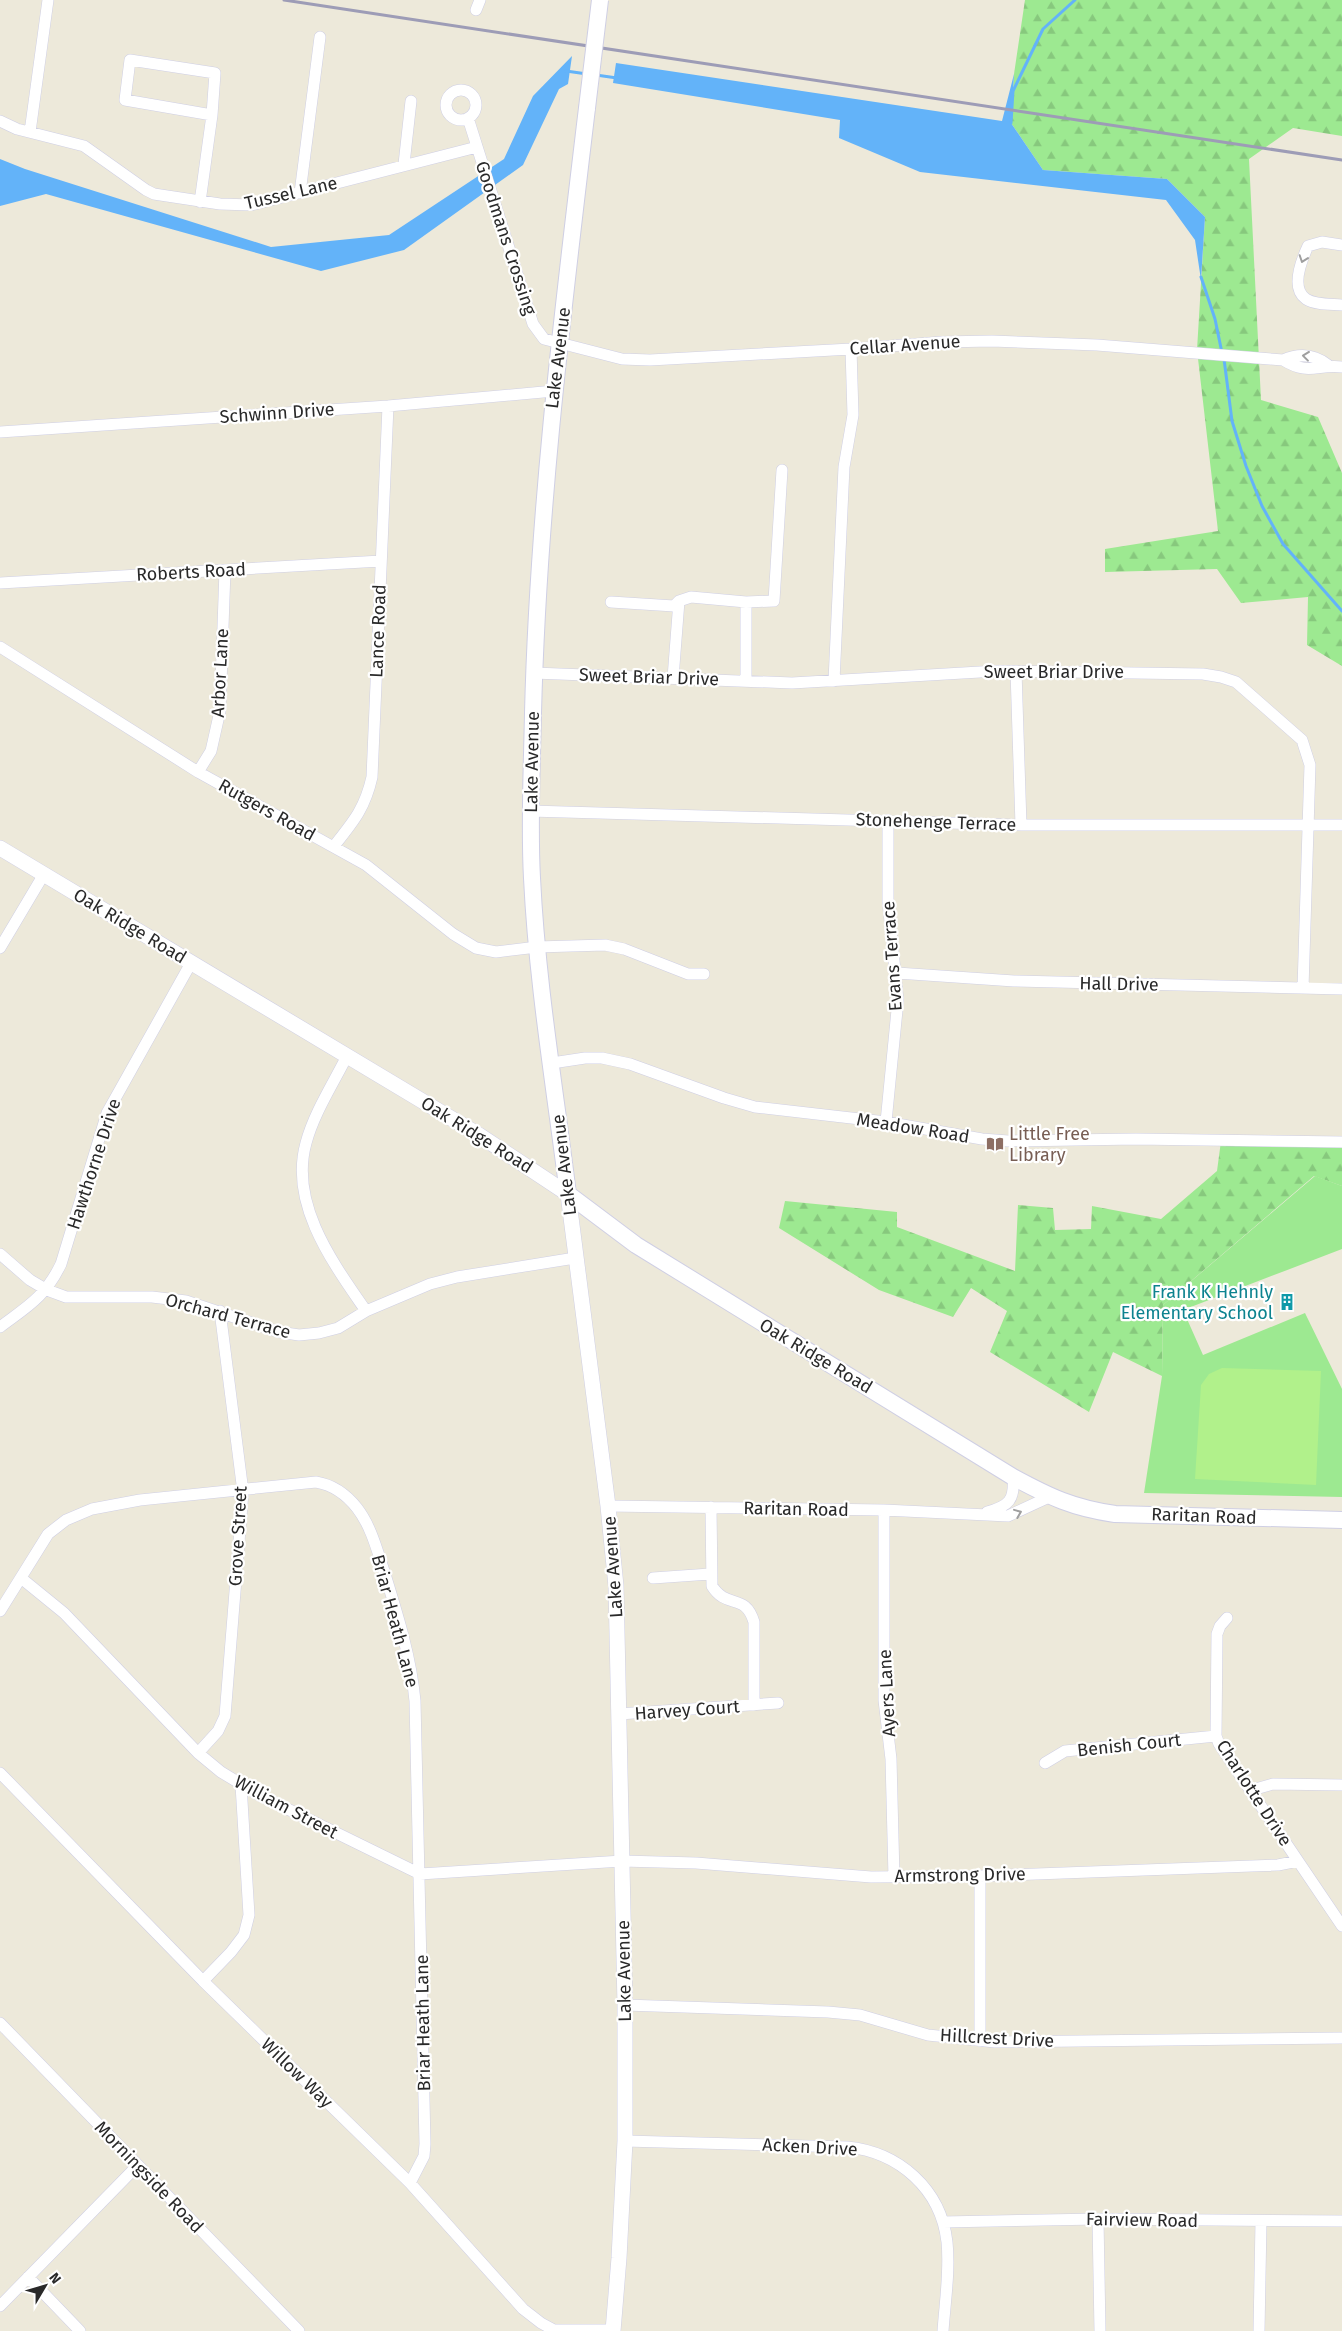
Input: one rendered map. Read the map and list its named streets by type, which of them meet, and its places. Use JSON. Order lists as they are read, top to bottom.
{
  "streets": {
    "main road": ["Lake Avenue", "Oak Ridge Road", "Raritan Road"],
    "street": [
      "Tussel Lane",
      "Goodmans Crossing",
      "Cellar Avenue",
      "Schwinn Drive",
      "Roberts Road",
      "Lance Road",
      "Sweet Briar Drive",
      "Arbor Lane",
      "Rutgers Road",
      "Stonehenge Terrace",
      "Evans Terrace",
      "Hall Drive",
      "Meadow Road",
      "Hawthorne Drive",
      "Orchard Terrace",
      "Grove Street",
      "Briar Heath Lane",
      "Ayers Lane",
      "Harvey Court",
      "Benish Court",
      "Charlotte Drive",
      "William Street",
      "Armstrong Drive",
      "Hillcrest Drive",
      "Willow Way",
      "Acken Drive",
      "Morningside Road",
      "Fairview Road"
    ]
  },
  "crossings": [
    ["Tussel Lane", "Goodmans Crossing"],
    ["Goodmans Crossing", "Cellar Avenue"],
    ["Goodmans Crossing", "Lake Avenue"],
    ["Cellar Avenue", "Lake Avenue"],
    ["Lake Avenue", "Schwinn Drive"],
    ["Lake Avenue", "Sweet Briar Drive"],
    ["Lake Avenue", "Rutgers Road"],
    ["Lake Avenue", "Stonehenge Terrace"],
    ["Lake Avenue", "Oak Ridge Road"],
    ["Lake Avenue", "Meadow Road"],
    ["Lake Avenue", "Orchard Terrace"],
    ["Lake Avenue", "Raritan Road"],
    ["Lake Avenue", "Harvey Court"],
    ["Lake Avenue", "William Street"],
    ["Lake Avenue", "Armstrong Drive"],
    ["Lake Avenue", "Hillcrest Drive"],
    ["Lake Avenue", "Willow Way"],
    ["Lake Avenue", "Acken Drive"],
    ["Schwinn Drive", "Lance Road"],
    ["Roberts Road", "Lance Road"],
    ["Roberts Road", "Arbor Lane"],
    ["Lance Road", "Rutgers Road"],
    ["Sweet Briar Drive", "Stonehenge Terrace"],
    ["Sweet Briar Drive", "Hall Drive"],
    ["Arbor Lane", "Rutgers Road"],
    ["Stonehenge Terrace", "Evans Terrace"],
    ["Oak Ridge Road", "Hawthorne Drive"],
    ["Oak Ridge Road", "Raritan Road"],
    ["Evans Terrace", "Hall Drive"],
    ["Evans Terrace", "Meadow Road"],
    ["Hawthorne Drive", "Orchard Terrace"],
    ["Orchard Terrace", "Grove Street"],
    ["Raritan Road", "Ayers Lane"],
    ["Raritan Road", "Harvey Court"],
    ["Grove Street", "Briar Heath Lane"],
    ["Grove Street", "William Street"],
    ["Briar Heath Lane", "William Street"],
    ["Briar Heath Lane", "Willow Way"],
    ["Ayers Lane", "Armstrong Drive"],
    ["Benish Court", "Charlotte Drive"],
    ["Charlotte Drive", "Armstrong Drive"],
    ["William Street", "Armstrong Drive"],
    ["Acken Drive", "Fairview Road"]
  ],
  "places": {
    "library": ["Little Free Library"],
    "building": ["Frank K Hehnly Elementary School"]
  },
  "north": "top right"
}
